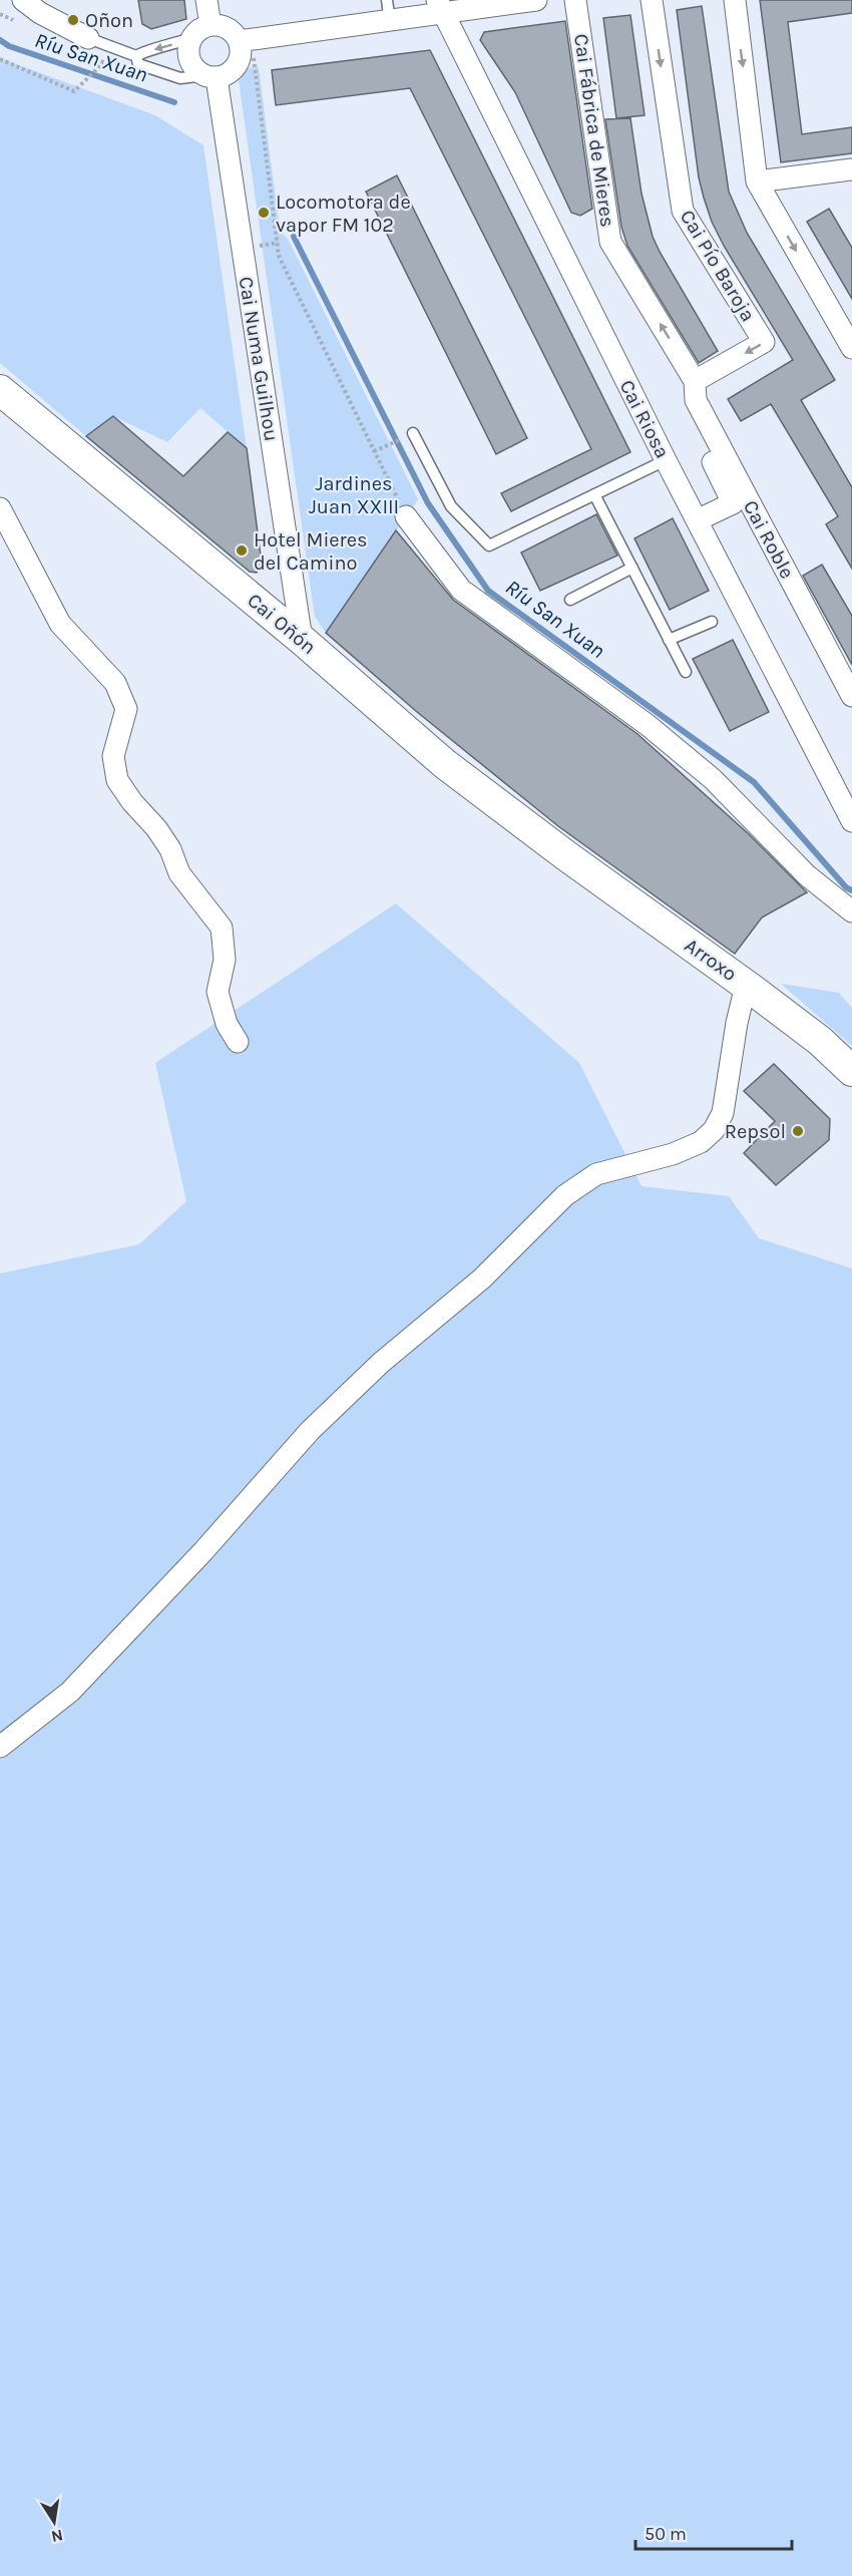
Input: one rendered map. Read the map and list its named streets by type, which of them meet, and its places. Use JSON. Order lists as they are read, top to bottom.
{
  "streets": {
    "street": [
      "Cai Fábrica de Mieres",
      "Cai Pío Baroja",
      "Cai Numa Guilhou",
      "Cai Riosa",
      "Cai Roble",
      "Cai Oñón",
      "Arroxo"
    ]
  },
  "crossings": [
    ["Cai Fábrica de Mieres", "Cai Pío Baroja"],
    ["Cai Fábrica de Mieres", "Cai Roble"],
    ["Cai Pío Baroja", "Cai Roble"],
    ["Cai Numa Guilhou", "Cai Oñón"],
    ["Cai Oñón", "Arroxo"]
  ],
  "water": ["Ríu San Xuan"],
  "parks": ["Jardines Juan XXIII"],
  "places": [
    "Oñon",
    "Locomotora de vapor FM 102",
    "Hotel Mieres del Camino",
    "Repsol"
  ],
  "scale_bar": "50 m",
  "north": "bottom"
}
